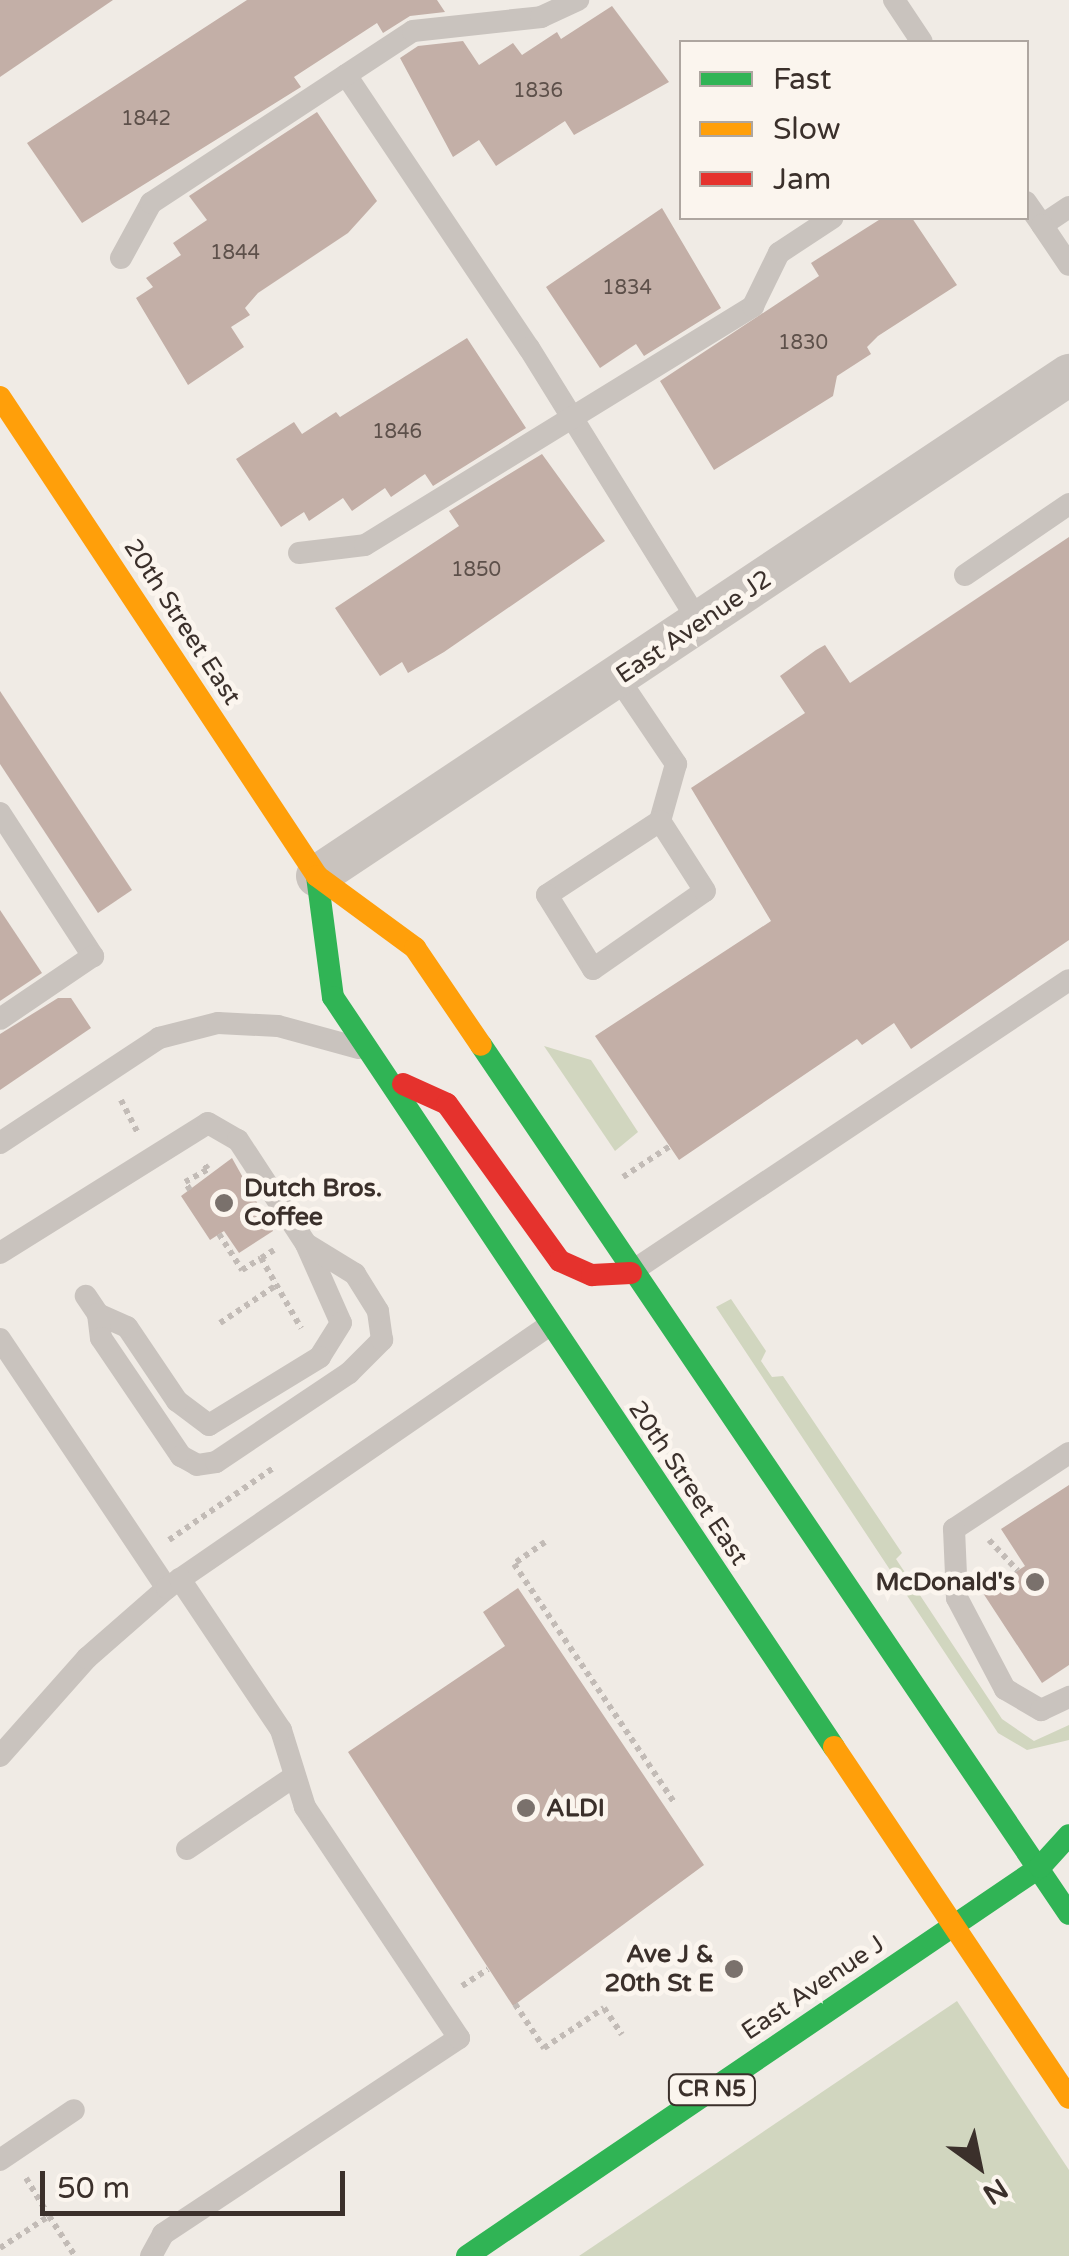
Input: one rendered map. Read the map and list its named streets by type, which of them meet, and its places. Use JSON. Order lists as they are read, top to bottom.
{
  "streets": {
    "main road": ["20th Street East", "East Avenue J", "CR N5"],
    "street": ["East Avenue J2"]
  },
  "crossings": [
    ["20th Street East", "East Avenue J2"],
    ["20th Street East", "East Avenue J"]
  ],
  "places": [
    "Dutch Bros. Coffee",
    "McDonald's",
    "ALDI",
    "Ave J & 20th St E"
  ],
  "house_numbers": [
    "1836",
    "1842",
    "1844",
    "1834",
    "1830",
    "1846",
    "1850"
  ],
  "legend": ["Fast", "Slow", "Jam"],
  "scale_bar": "50 m",
  "north": "bottom right"
}
